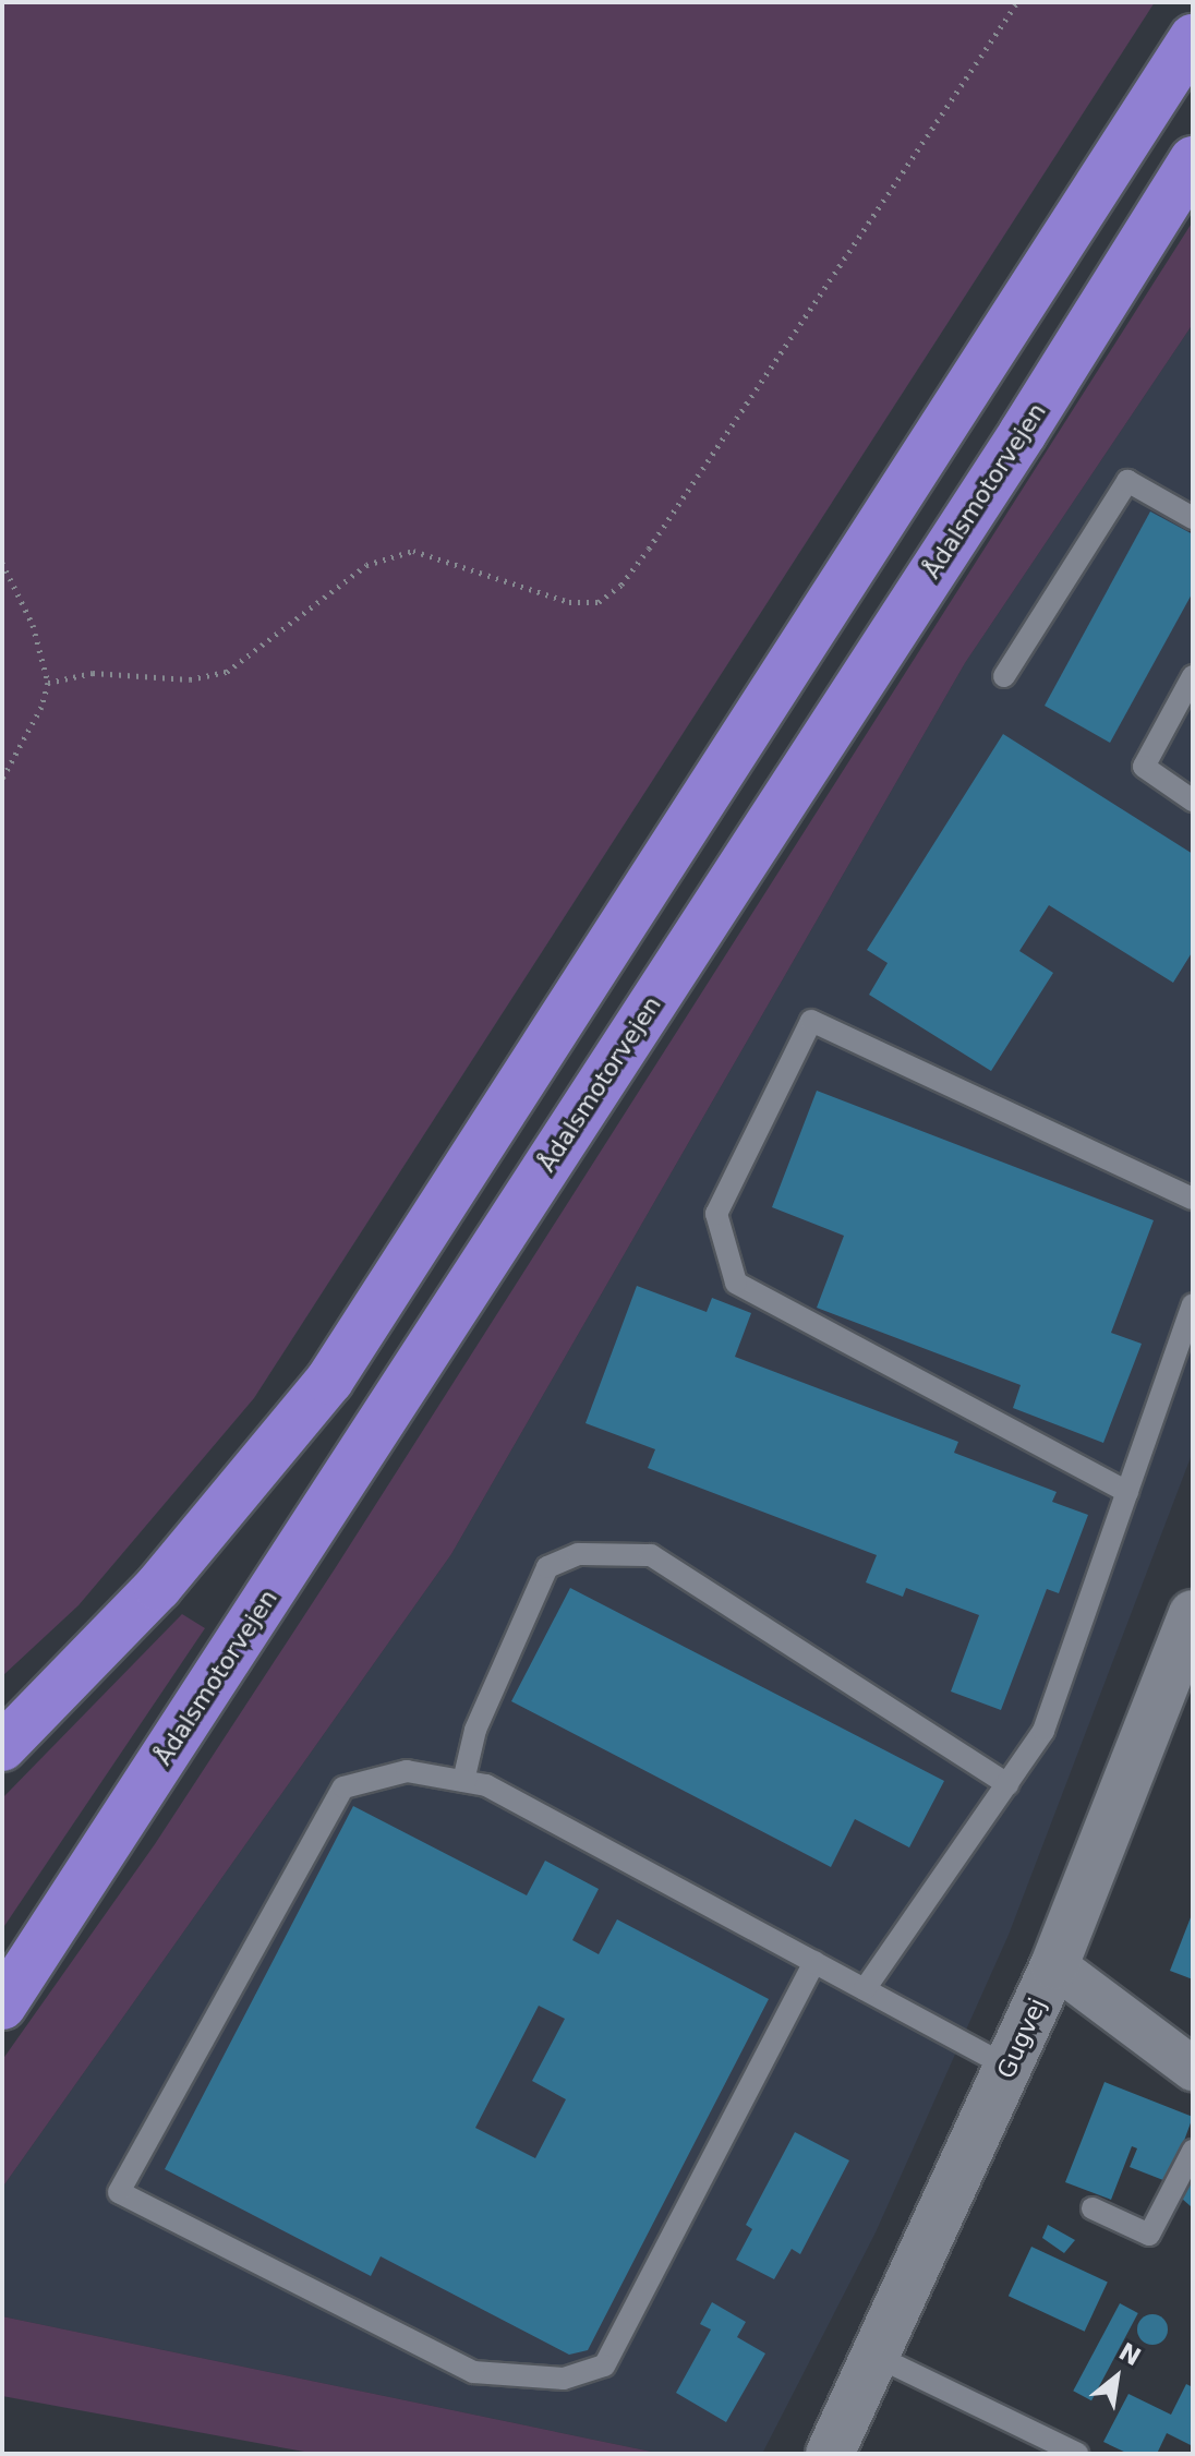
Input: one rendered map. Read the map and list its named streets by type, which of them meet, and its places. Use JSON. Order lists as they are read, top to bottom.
{
  "streets": {
    "highway": ["Ådalsmotorvejen"],
    "street": ["Gugvej"]
  },
  "north": "top right"
}
